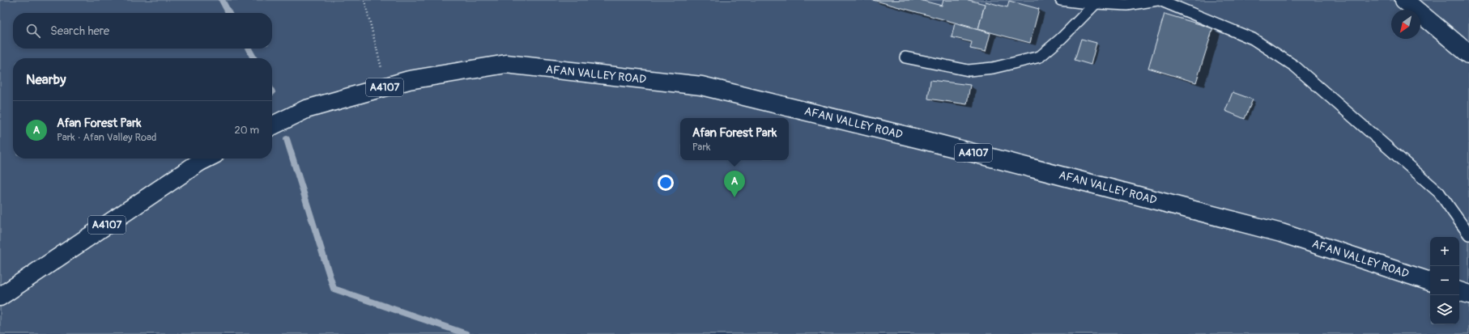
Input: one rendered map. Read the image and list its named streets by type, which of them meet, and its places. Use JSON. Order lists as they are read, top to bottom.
{
  "streets": {
    "main road": ["AFAN VALLEY ROAD", "A4107"]
  },
  "north": "bottom left",
  "page": {
    "search": "Search here",
    "heading": "Nearby",
    "list": [
      {
        "mark": "A",
        "name": "Afan Forest Park",
        "note": "Park · Afan Valley Road",
        "value": "20 m"
      }
    ],
    "popup": ["Afan Forest Park", "Park"],
    "pins": "A",
    "map_buttons": ["+", "−"]
  }
}
